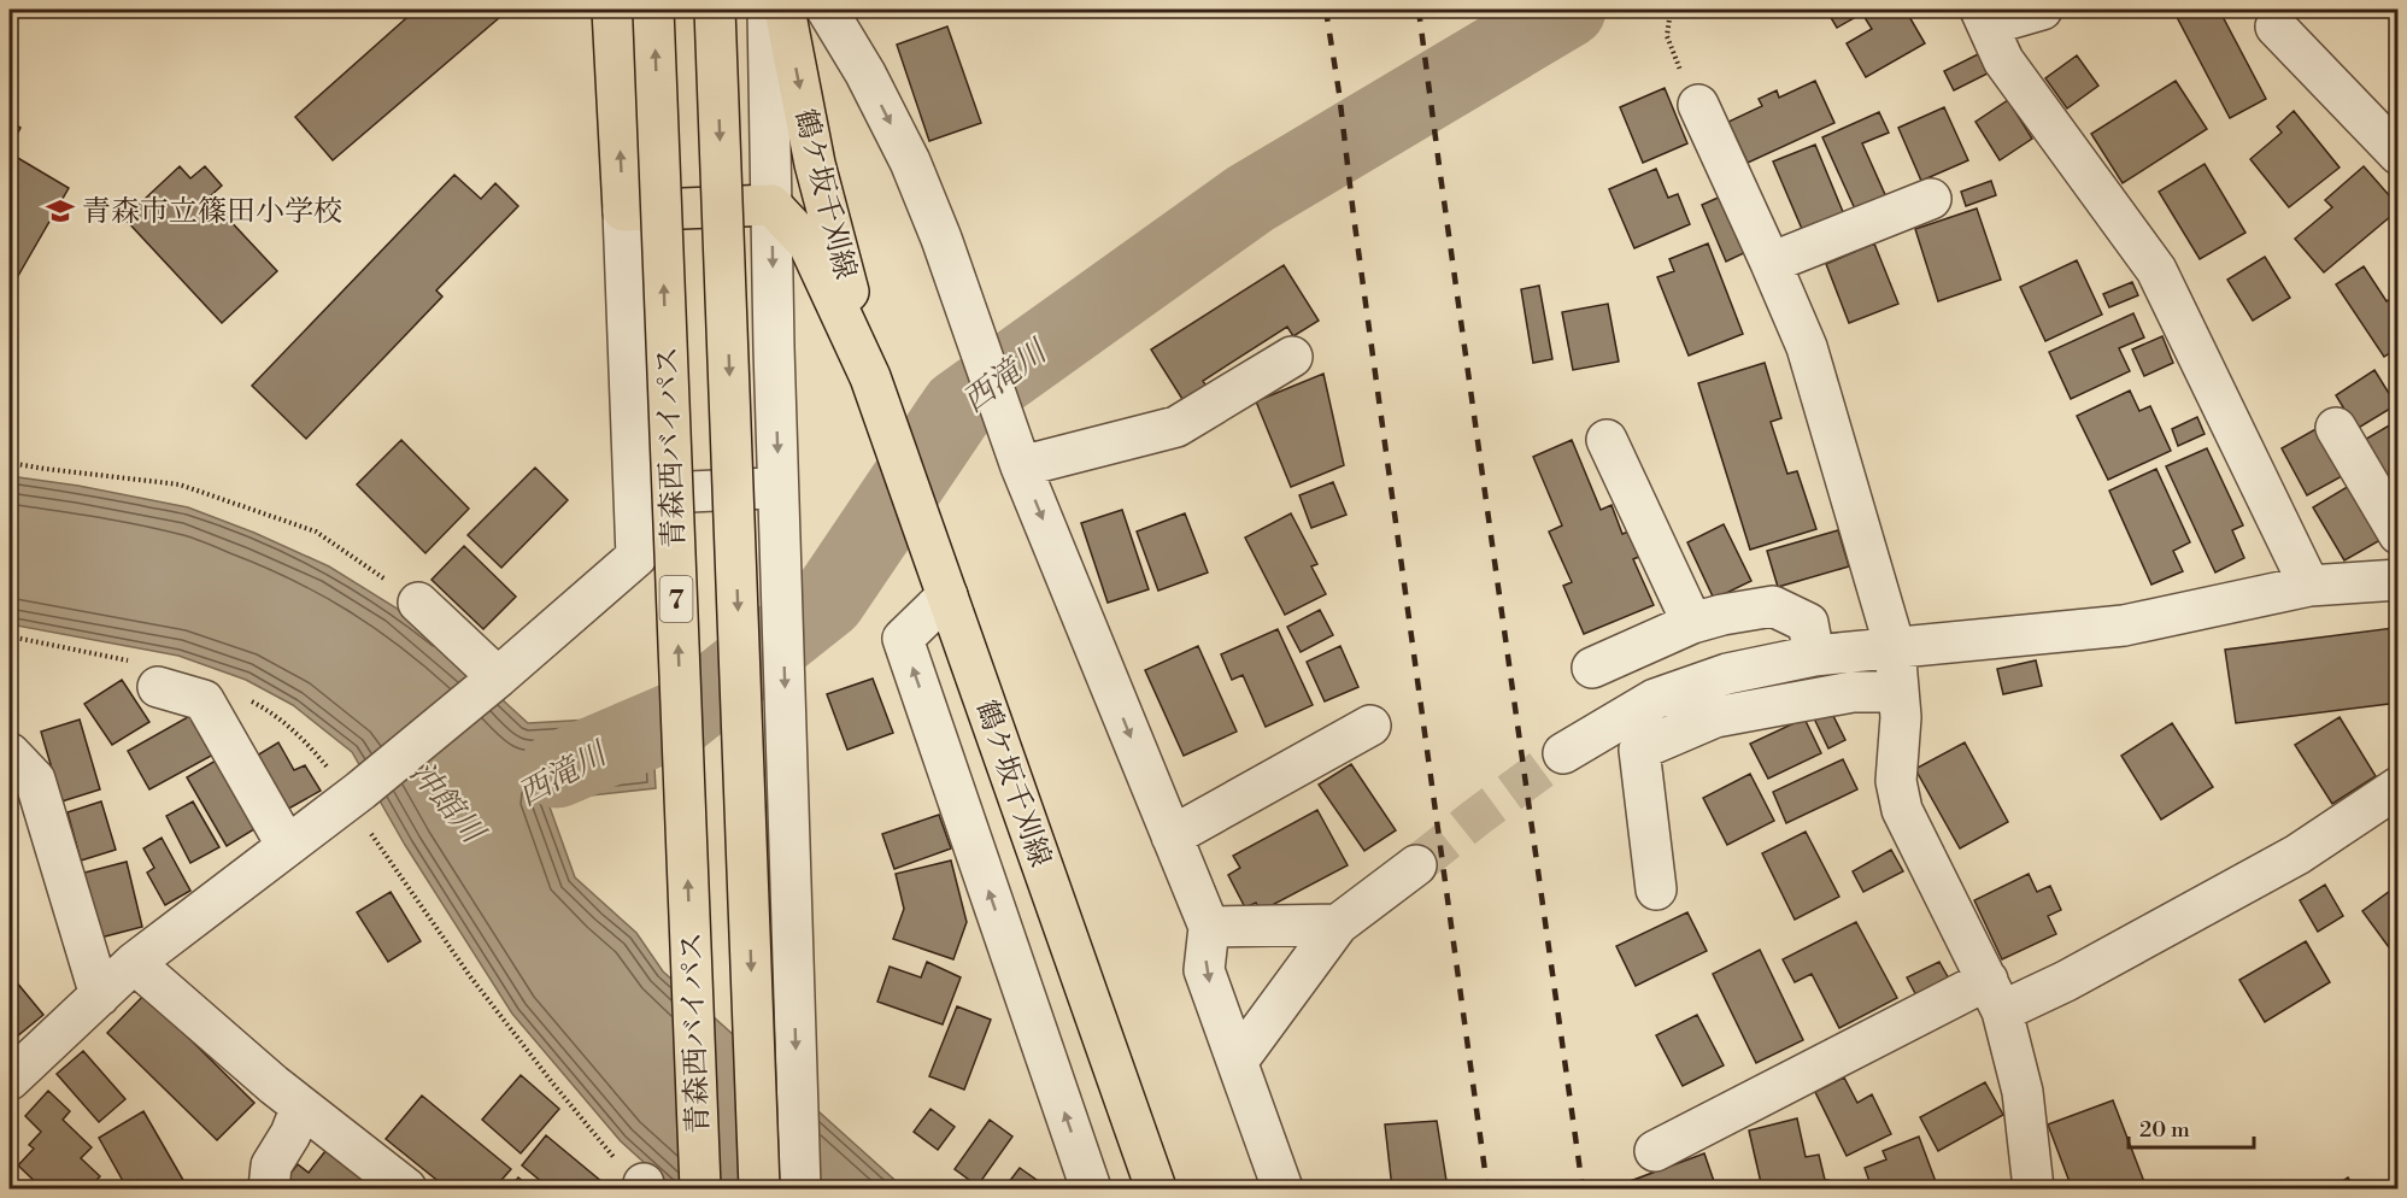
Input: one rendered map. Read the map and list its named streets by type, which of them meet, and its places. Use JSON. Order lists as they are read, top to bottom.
{
  "streets": {
    "main road": ["鶴ケ坂千刈線", "青森西バイパス", "7"]
  },
  "water": ["西滝川", "沖館川"],
  "places": {
    "school or university": ["青森市立篠田小学校"]
  },
  "scale_bar": "20 m"
}
